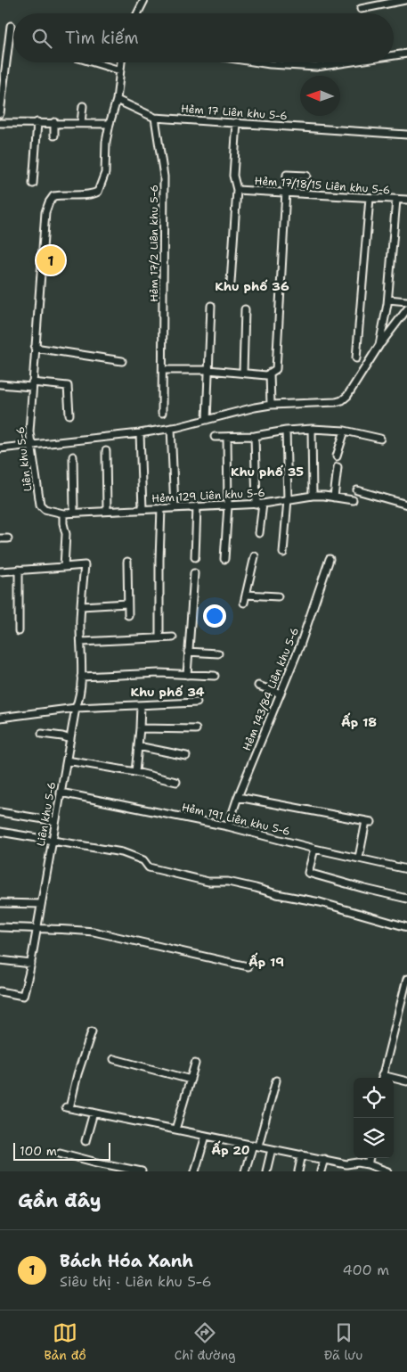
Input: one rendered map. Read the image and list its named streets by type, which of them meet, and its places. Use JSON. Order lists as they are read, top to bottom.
{
  "streets": {
    "street": [
      "Hẻm 17 Liên khu 5-6",
      "Hẻm 17/18/15 Liên khu 5-6",
      "Hẻm 17/2 Liên khu 5-6",
      "Liên khu 5-6",
      "Hẻm 129 Liên khu 5-6",
      "Hẻm 143/84 Liên khu 5-6",
      "Hẻm 191 Liên khu 5-6"
    ]
  },
  "crossings": [
    ["Hẻm 17 Liên khu 5-6", "Hẻm 17/2 Liên khu 5-6"],
    ["Hẻm 17 Liên khu 5-6", "Liên khu 5-6"],
    ["Liên khu 5-6", "Hẻm 129 Liên khu 5-6"],
    ["Liên khu 5-6", "Hẻm 191 Liên khu 5-6"],
    ["Hẻm 143/84 Liên khu 5-6", "Hẻm 191 Liên khu 5-6"]
  ],
  "districts": [
    "Khu phố 36",
    "Khu phố 35",
    "Khu phố 34",
    "Ấp 18",
    "Ấp 19",
    "Ấp 20"
  ],
  "scale_bar": "100 m",
  "north": "left",
  "page": {
    "search": "Tìm kiếm",
    "pins": "1",
    "scale": "100 m",
    "heading": "Gần đây",
    "list": [
      {
        "mark": "1",
        "name": "Bách Hóa Xanh",
        "note": "Siêu thị · Liên khu 5-6",
        "value": "400 m"
      }
    ],
    "nav": ["Bản đồ", "Chỉ đường", "Đã lưu"]
  }
}
